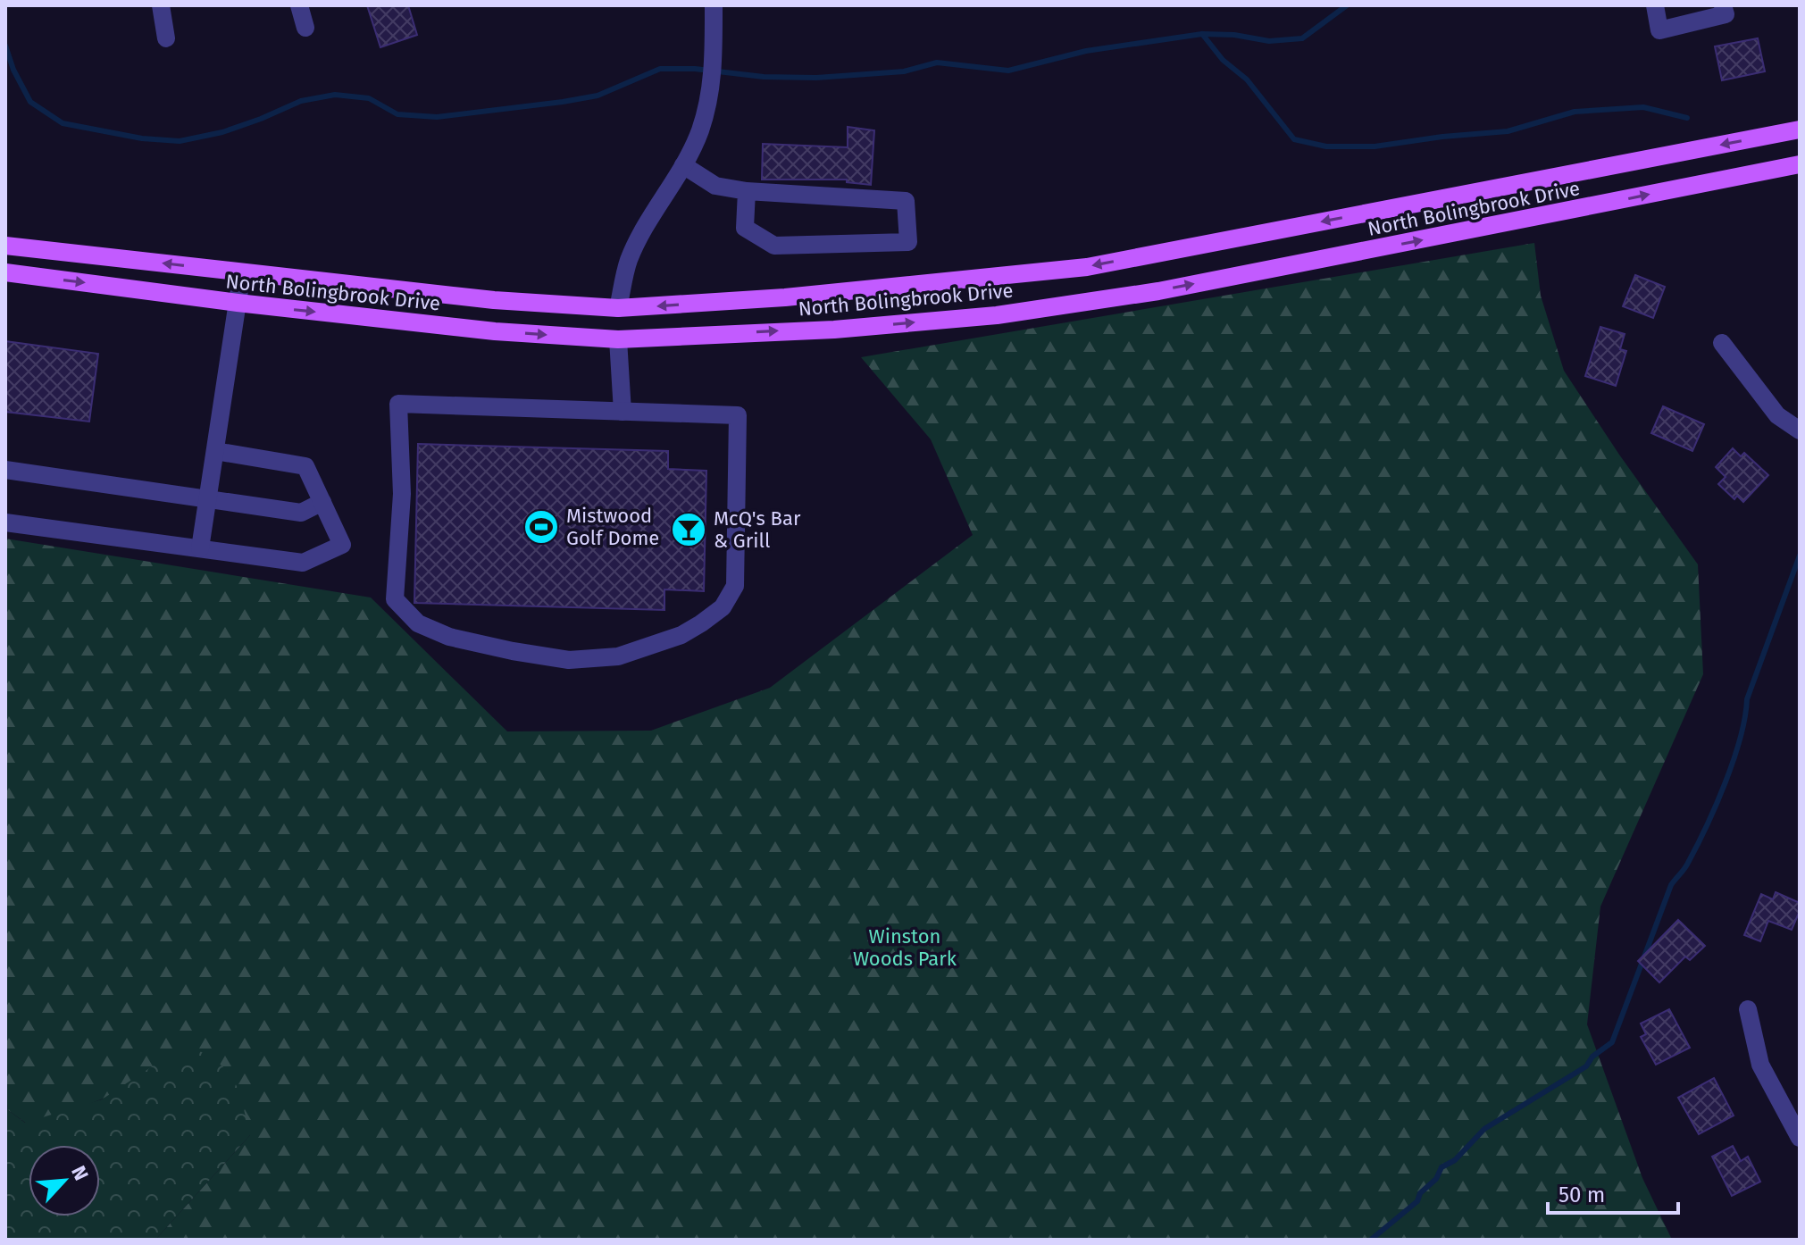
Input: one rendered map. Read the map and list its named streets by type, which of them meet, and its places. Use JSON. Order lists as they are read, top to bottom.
{
  "streets": {
    "main road": ["North Bolingbrook Drive"]
  },
  "parks": ["Winston Woods Park"],
  "places": {
    "sports": ["Mistwood Golf Dome"],
    "bar": ["McQ's Bar & Grill"]
  },
  "scale_bar": "50 m",
  "north": "top right"
}
